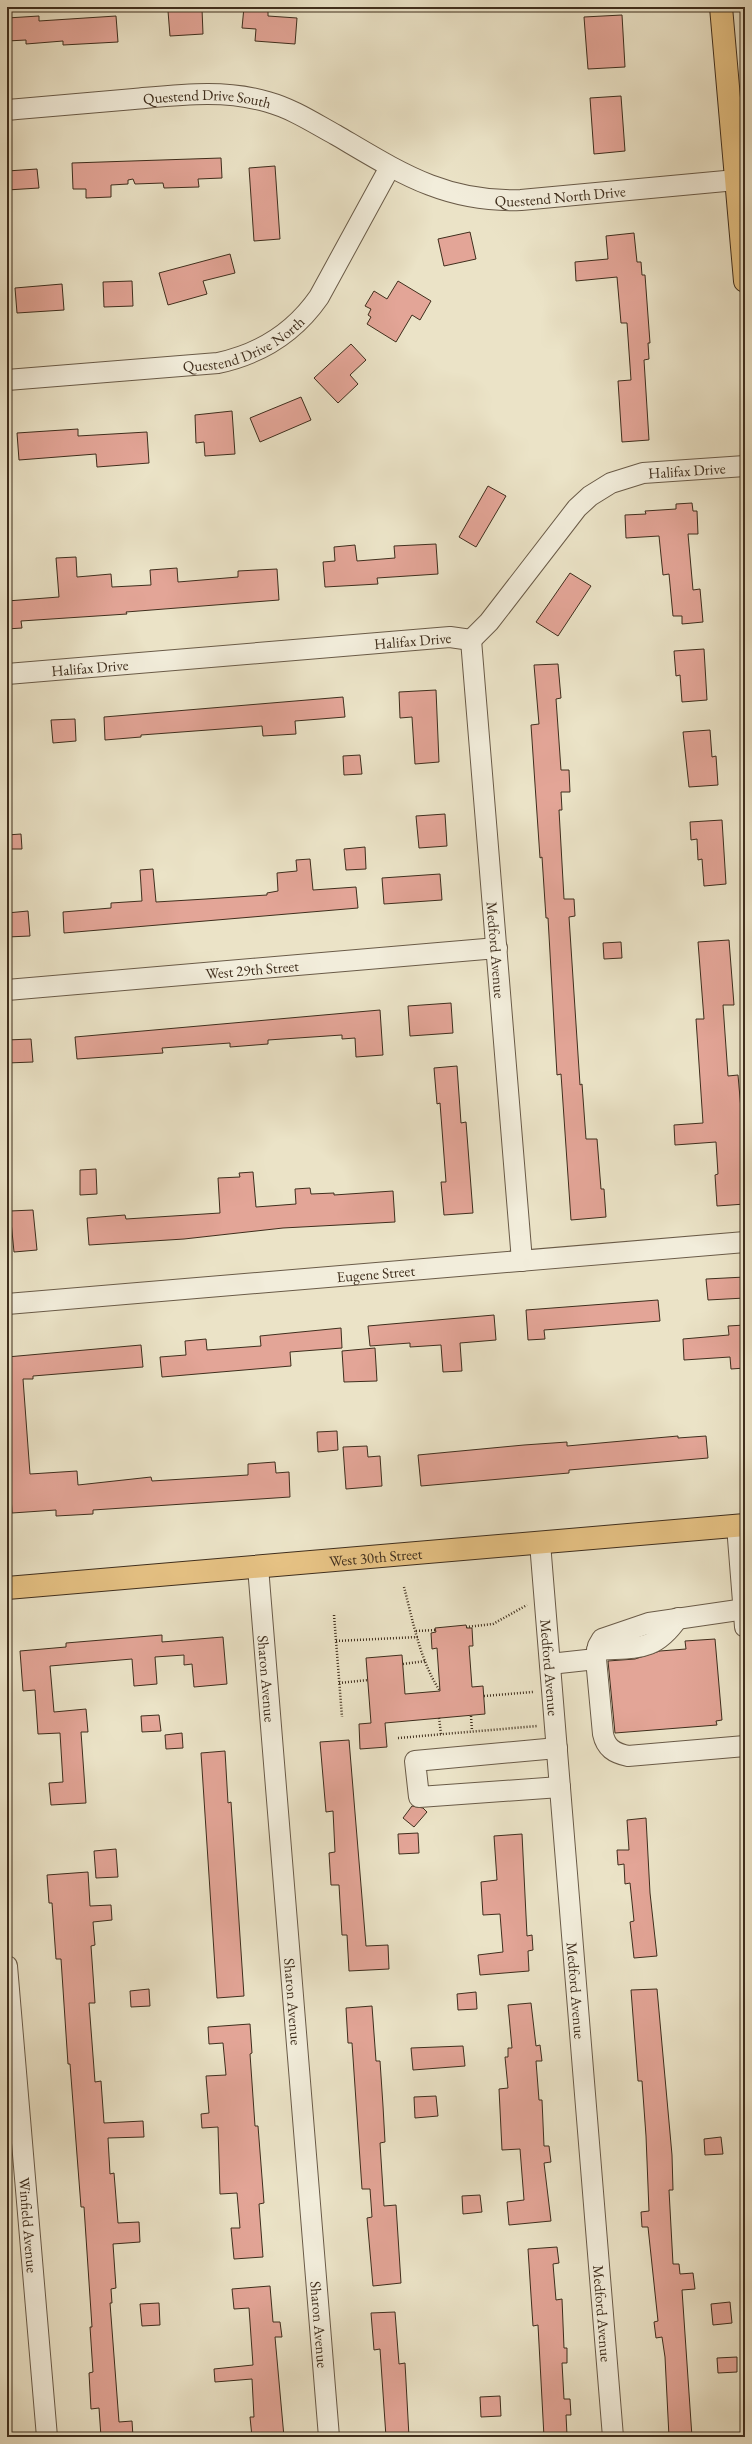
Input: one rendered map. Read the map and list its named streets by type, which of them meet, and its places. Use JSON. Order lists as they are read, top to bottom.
{
  "streets": {
    "main road": ["West 30th Street"],
    "street": [
      "Questend Drive South",
      "Questend North Drive",
      "Questend Drive North",
      "Halifax Drive",
      "Medford Avenue",
      "West 29th Street",
      "Eugene Street",
      "Sharon Avenue",
      "Winfield Avenue"
    ]
  },
  "crossings": [
    ["Questend Drive South", "Questend North Drive"],
    ["Questend Drive South", "Questend Drive North"],
    ["Questend North Drive", "Questend Drive North"],
    ["Halifax Drive", "Medford Avenue"],
    ["Medford Avenue", "West 29th Street"],
    ["Medford Avenue", "Eugene Street"],
    ["Medford Avenue", "West 30th Street"],
    ["West 30th Street", "Sharon Avenue"]
  ]
}
